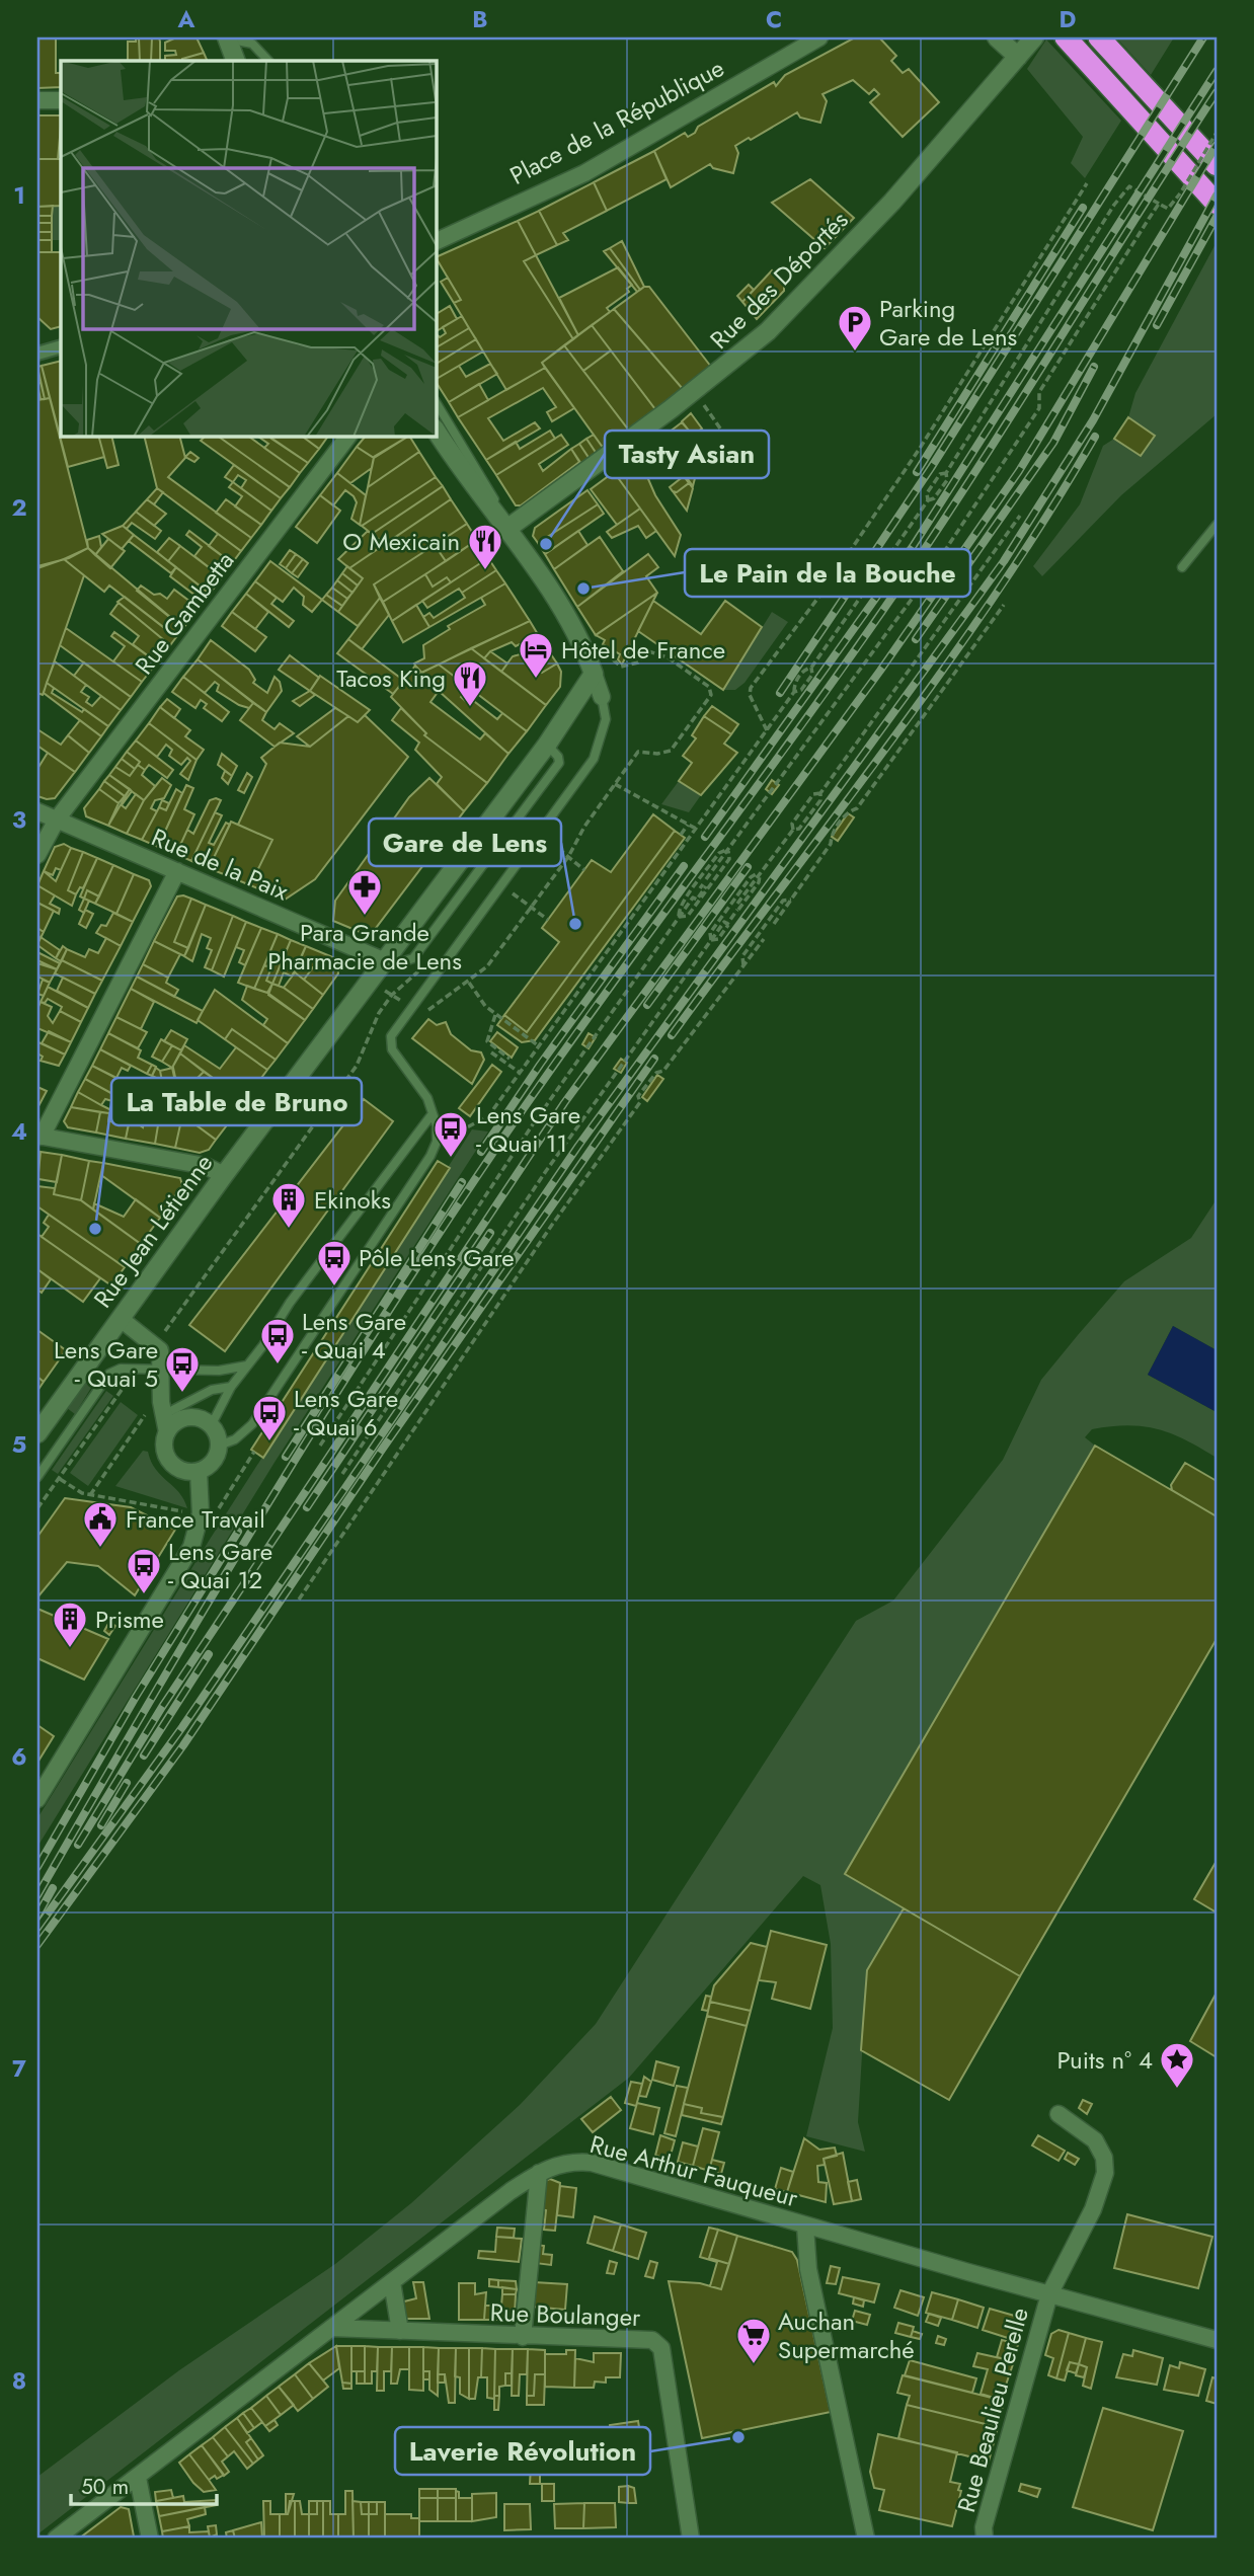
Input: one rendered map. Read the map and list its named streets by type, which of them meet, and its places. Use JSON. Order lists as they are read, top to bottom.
{
  "streets": {
    "street": [
      "Place de la République",
      "Rue des Déportés",
      "Rue Gambetta",
      "Rue de la Paix",
      "Rue Jean Létienne",
      "Rue Arthur Fauqueur",
      "Rue Boulanger",
      "Rue Beaulieu Perelle"
    ]
  },
  "crossings": [
    ["Rue Gambetta", "Rue de la Paix"],
    ["Rue de la Paix", "Rue Jean Létienne"],
    ["Rue Arthur Fauqueur", "Rue Boulanger"],
    ["Rue Arthur Fauqueur", "Rue Beaulieu Perelle"]
  ],
  "places": {
    "parking": ["Parking Gare de Lens"],
    "other": [
      "Tasty Asian",
      "Le Pain de la Bouche",
      "Gare de Lens",
      "La Table de Bruno",
      "Laverie Révolution"
    ],
    "restaurant": ["O Mexicain", "Tacos King"],
    "hotel": ["Hôtel de France"],
    "pharmacy": ["Para Grande Pharmacie de Lens"],
    "bus stop": [
      "Lens Gare - Quai 11",
      "Pôle Lens Gare",
      "Lens Gare - Quai 4",
      "Lens Gare - Quai 5",
      "Lens Gare - Quai 6",
      "Lens Gare - Quai 12"
    ],
    "building": ["Ekinoks", "Prisme"],
    "public building": ["France Travail"],
    "place": ["Puits n° 4"],
    "supermarket": ["Auchan Supermarché"]
  },
  "scale_bar": "50 m",
  "grid": {
    "columns": [
      "A",
      "B",
      "C",
      "D"
    ],
    "rows": [
      "1",
      "2",
      "3",
      "4",
      "5",
      "6",
      "7",
      "8"
    ]
  }
}
